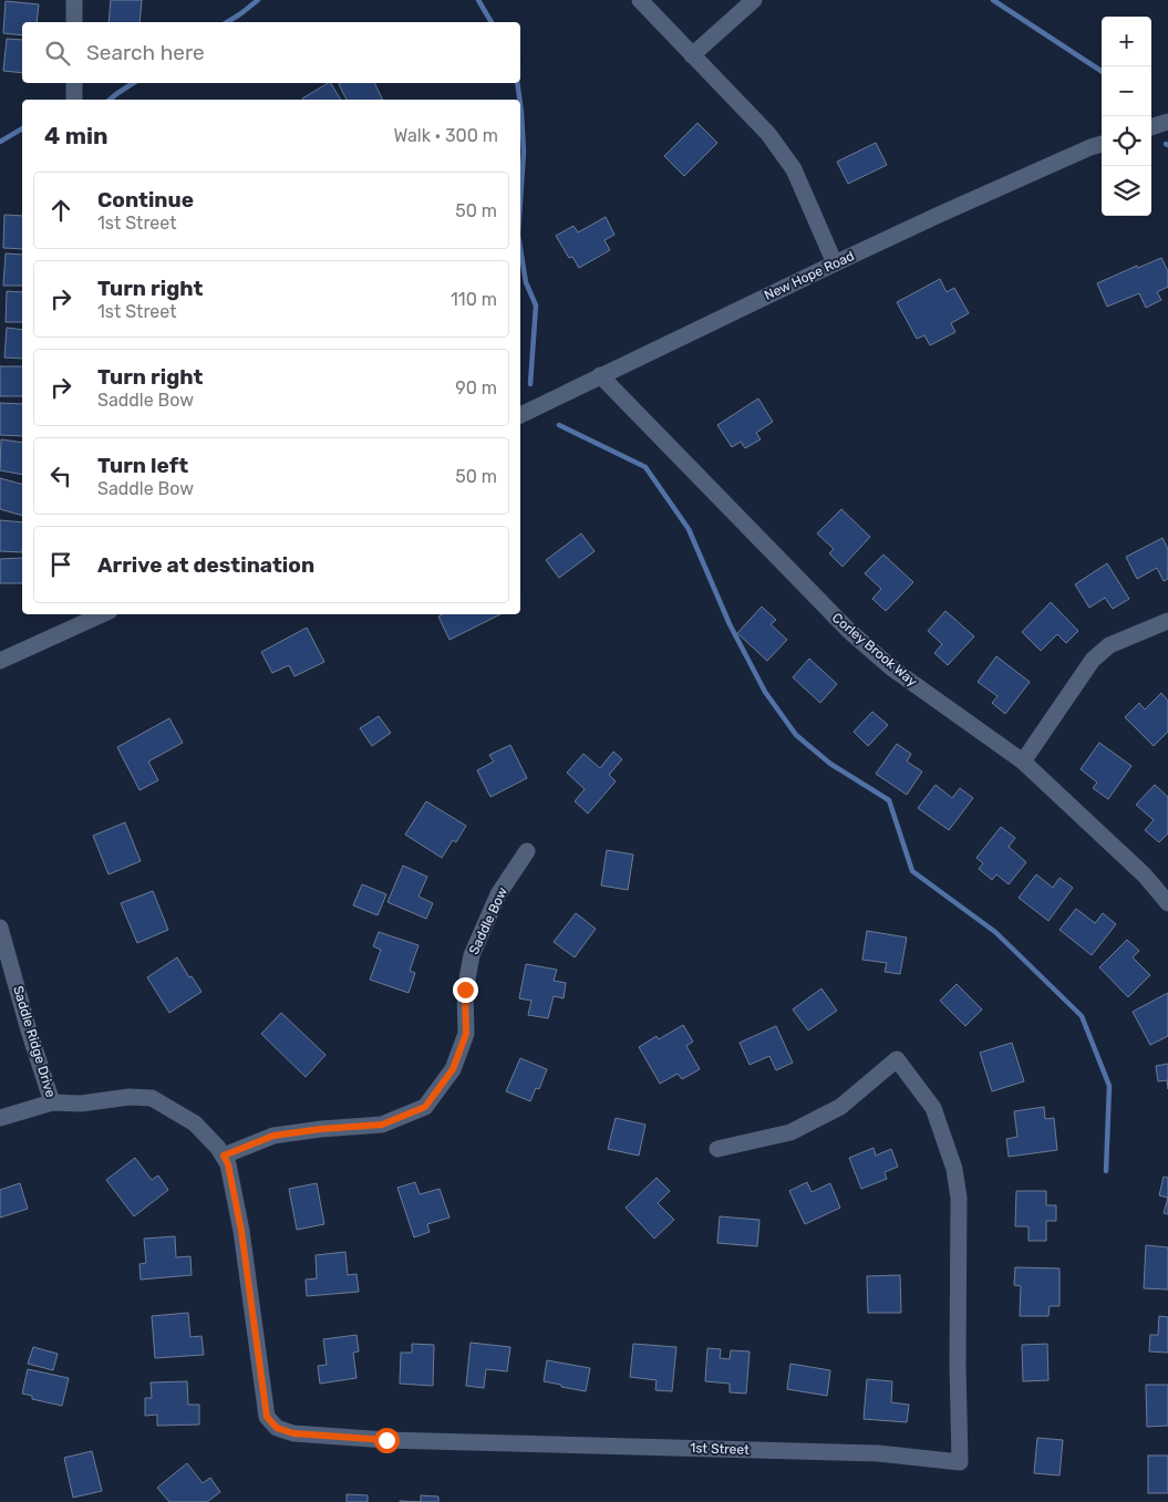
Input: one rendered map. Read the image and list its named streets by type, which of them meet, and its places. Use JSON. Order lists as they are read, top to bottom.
{
  "streets": {
    "street": [
      "New Hope Road",
      "Corley Brook Way",
      "Saddle Bow",
      "Saddle Ridge Drive",
      "1st Street"
    ]
  },
  "crossings": [
    ["New Hope Road", "Corley Brook Way"],
    ["Saddle Bow", "1st Street"],
    ["Saddle Ridge Drive", "1st Street"]
  ],
  "page": {
    "map_buttons": ["+", "−"],
    "search": "Search here",
    "heading": ["4 min", "Walk · 300 m"],
    "list": [
      ["Continue", "1st Street", "50 m"],
      ["Turn right", "1st Street", "110 m"],
      ["Turn right", "Saddle Bow", "90 m"],
      ["Turn left", "Saddle Bow", "50 m"],
      "Arrive at destination"
    ]
  }
}
